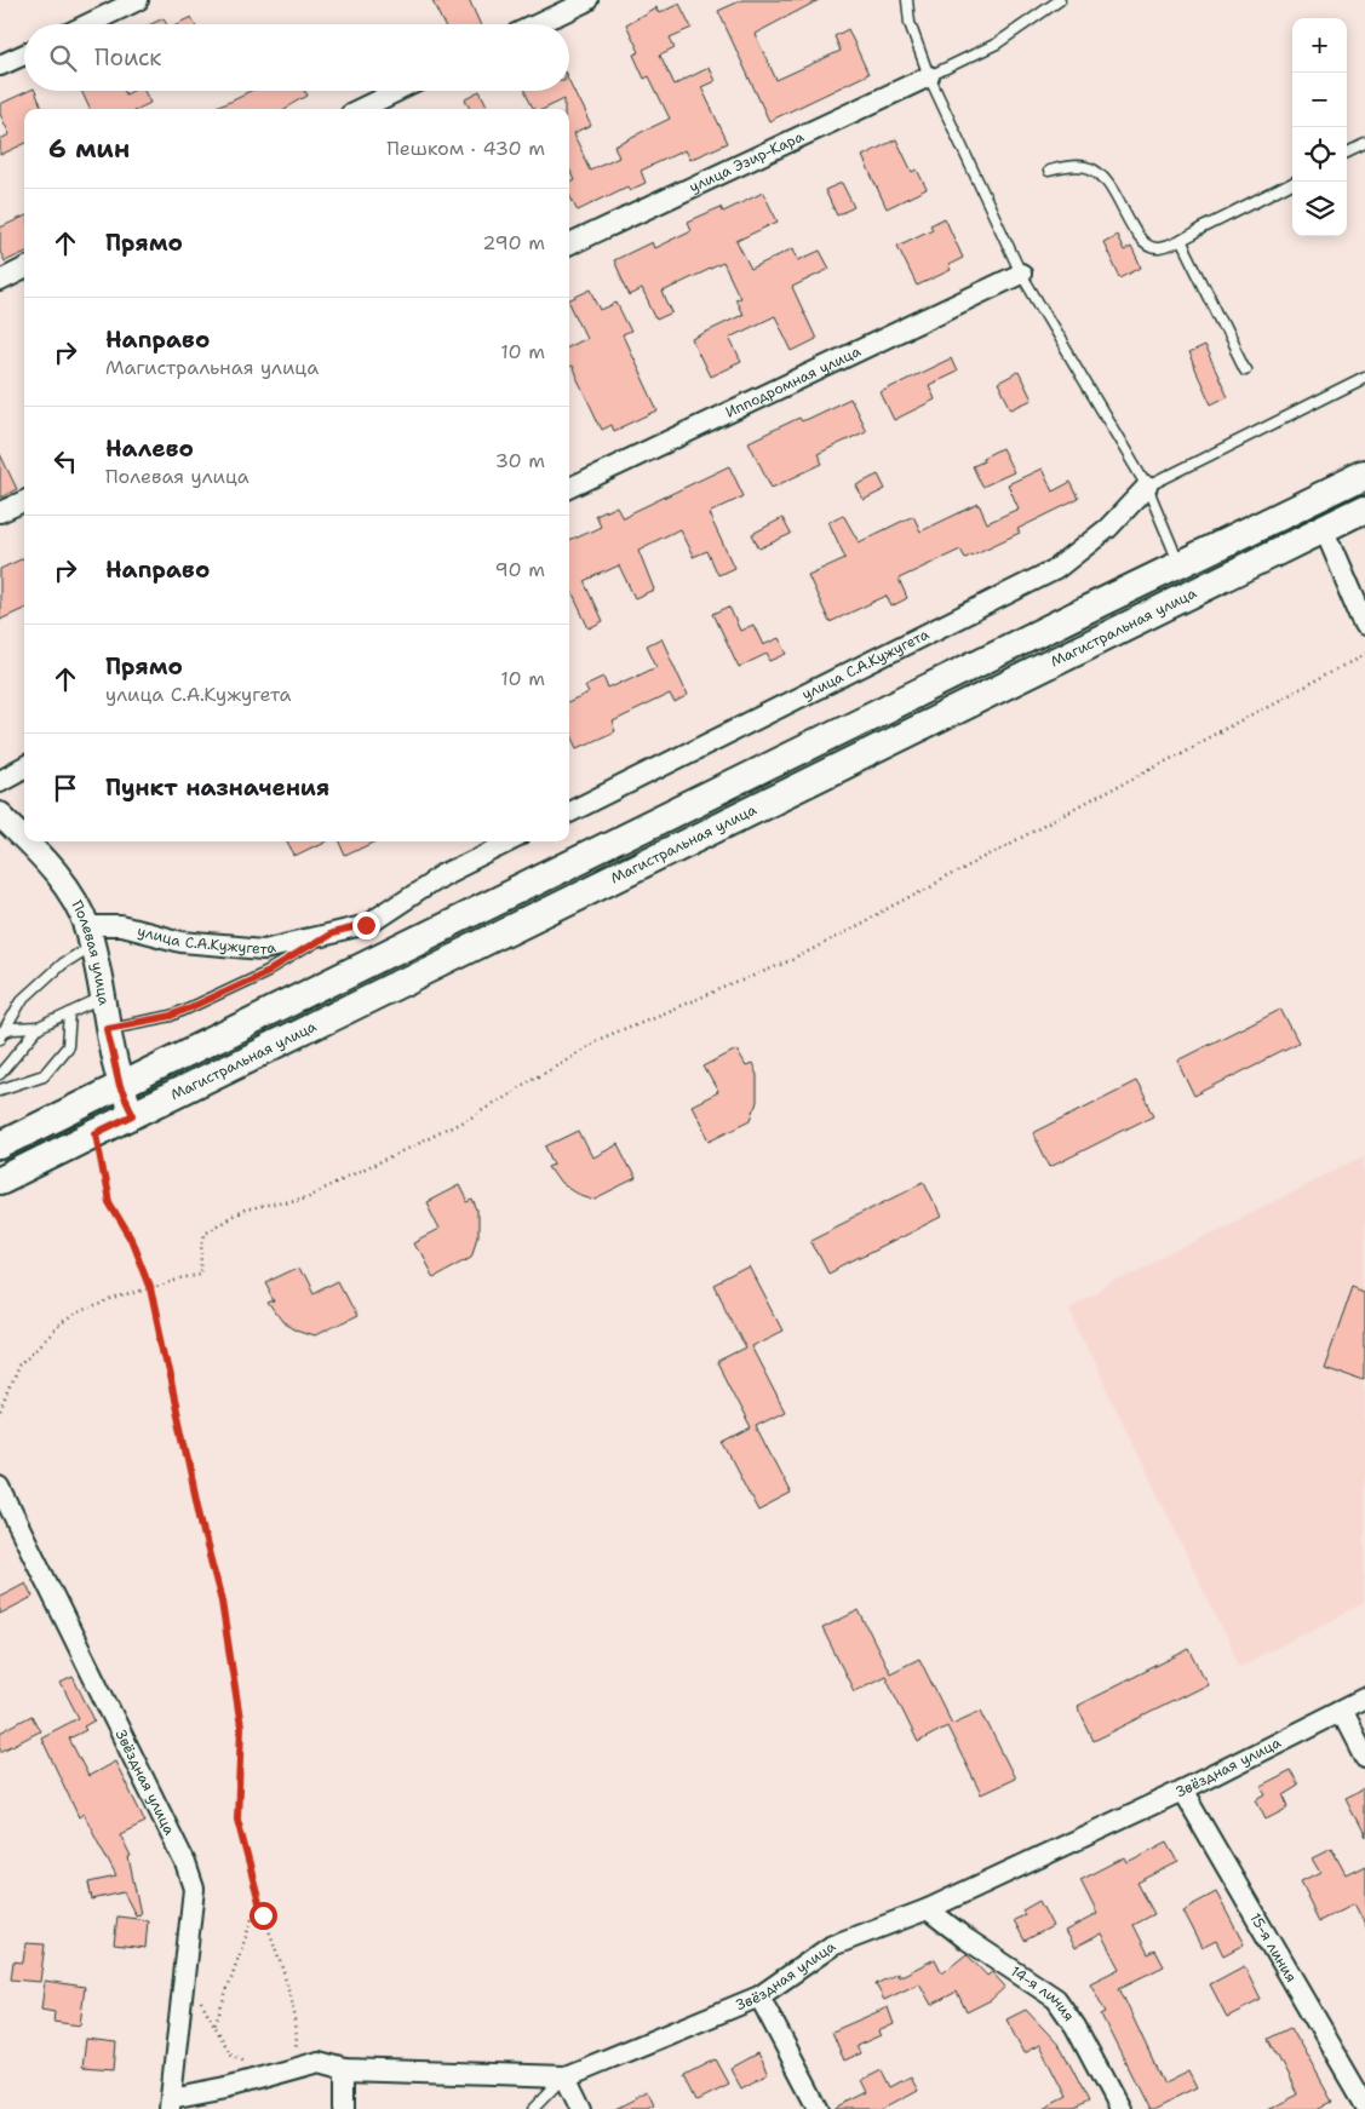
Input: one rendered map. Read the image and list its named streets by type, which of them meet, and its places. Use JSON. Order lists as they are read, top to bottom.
{
  "streets": {
    "main road": ["Магистральная улица"],
    "street": [
      "улица Эзир-Кара",
      "Ипподромная улица",
      "улица С.А.Кужугета",
      "Полевая улица",
      "Звёздная улица",
      "15-я линия",
      "14-я линия"
    ]
  },
  "crossings": [
    ["Магистральная улица", "Полевая улица"],
    ["улица С.А.Кужугета", "Полевая улица"],
    ["Звёздная улица", "15-я линия"],
    ["Звёздная улица", "14-я линия"]
  ],
  "page": {
    "map_buttons": ["+", "−"],
    "search": "Поиск",
    "heading": ["6 мин", "Пешком · 430 m"],
    "list": [
      ["Прямо", "290 m"],
      ["Направо", "Магистральная улица", "10 m"],
      ["Налево", "Полевая улица", "30 m"],
      ["Направо", "90 m"],
      ["Прямо", "улица С.А.Кужугета", "10 m"],
      "Пункт назначения"
    ]
  }
}
